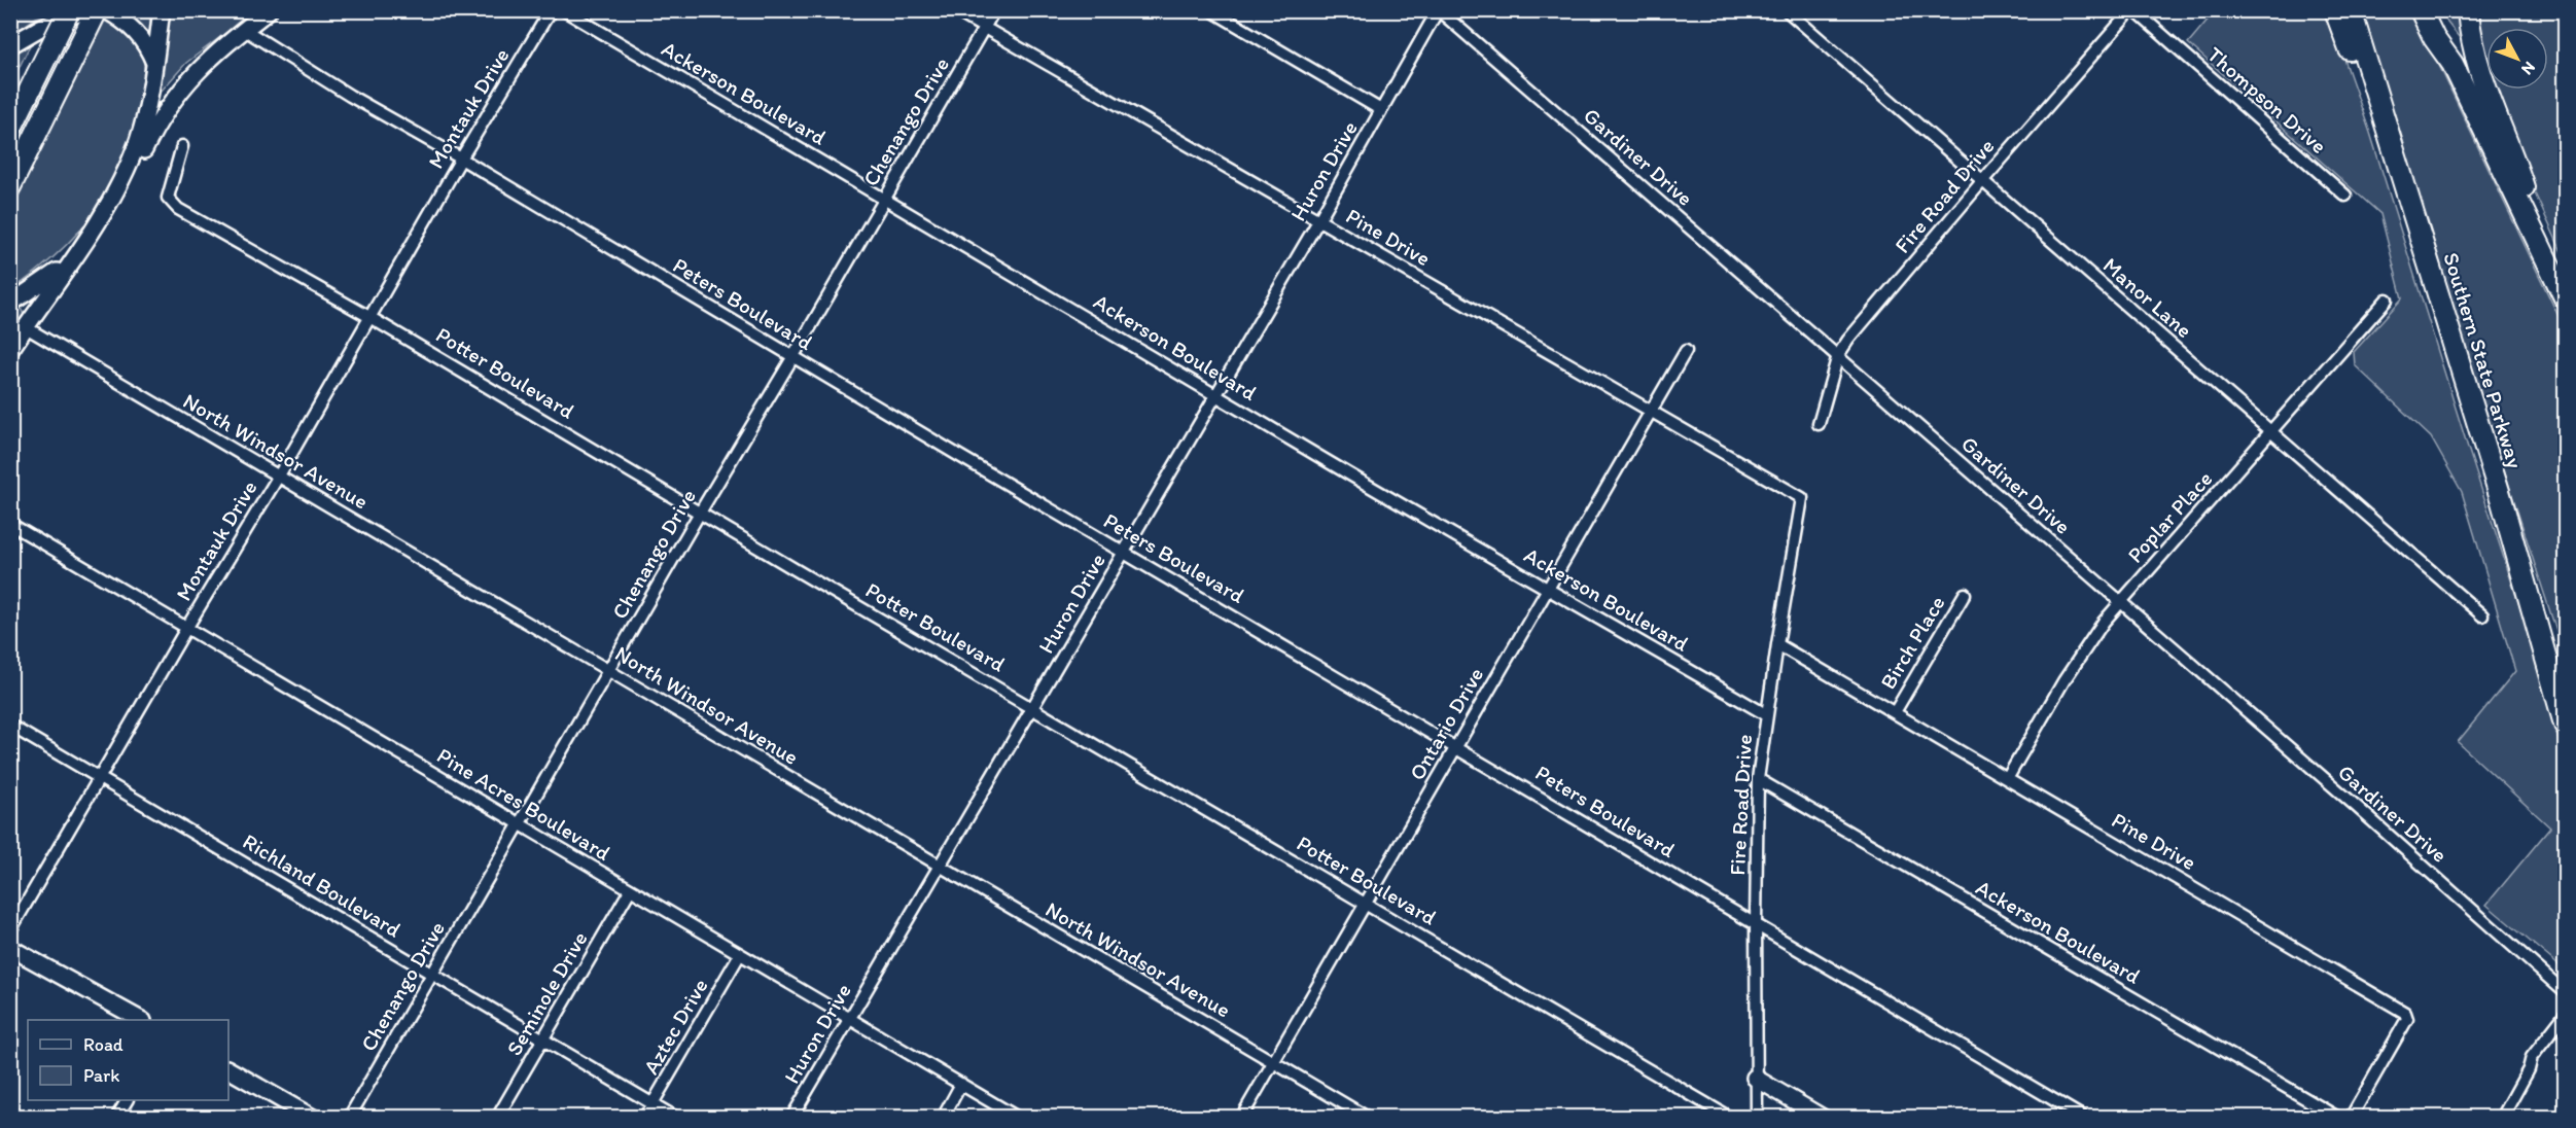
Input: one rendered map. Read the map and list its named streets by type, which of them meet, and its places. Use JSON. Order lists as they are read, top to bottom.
{
  "streets": {
    "highway": ["Southern State Parkway"],
    "street": [
      "Ackerson Boulevard",
      "Thompson Drive",
      "Montauk Drive",
      "Chenango Drive",
      "Gardiner Drive",
      "Huron Drive",
      "Fire Road Drive",
      "Pine Drive",
      "Manor Lane",
      "Peters Boulevard",
      "Potter Boulevard",
      "North Windsor Avenue",
      "Poplar Place",
      "Birch Place",
      "Ontario Drive",
      "Pine Acres Boulevard",
      "Richland Boulevard",
      "Seminole Drive",
      "Aztec Drive"
    ]
  },
  "crossings": [
    ["Ackerson Boulevard", "Chenango Drive"],
    ["Ackerson Boulevard", "Huron Drive"],
    ["Ackerson Boulevard", "Fire Road Drive"],
    ["Ackerson Boulevard", "Ontario Drive"],
    ["Thompson Drive", "Fire Road Drive"],
    ["Montauk Drive", "Peters Boulevard"],
    ["Montauk Drive", "Potter Boulevard"],
    ["Montauk Drive", "North Windsor Avenue"],
    ["Montauk Drive", "Pine Acres Boulevard"],
    ["Montauk Drive", "Richland Boulevard"],
    ["Chenango Drive", "Pine Drive"],
    ["Chenango Drive", "Peters Boulevard"],
    ["Chenango Drive", "Potter Boulevard"],
    ["Chenango Drive", "North Windsor Avenue"],
    ["Chenango Drive", "Pine Acres Boulevard"],
    ["Chenango Drive", "Richland Boulevard"],
    ["Gardiner Drive", "Huron Drive"],
    ["Gardiner Drive", "Fire Road Drive"],
    ["Gardiner Drive", "Poplar Place"],
    ["Huron Drive", "Pine Drive"],
    ["Huron Drive", "Peters Boulevard"],
    ["Huron Drive", "Potter Boulevard"],
    ["Huron Drive", "North Windsor Avenue"],
    ["Huron Drive", "Pine Acres Boulevard"],
    ["Fire Road Drive", "Pine Drive"],
    ["Fire Road Drive", "Manor Lane"],
    ["Fire Road Drive", "Peters Boulevard"],
    ["Pine Drive", "Poplar Place"],
    ["Pine Drive", "Birch Place"],
    ["Pine Drive", "Ontario Drive"],
    ["Manor Lane", "Poplar Place"],
    ["Peters Boulevard", "Ontario Drive"],
    ["Potter Boulevard", "Ontario Drive"],
    ["North Windsor Avenue", "Ontario Drive"],
    ["Pine Acres Boulevard", "Seminole Drive"],
    ["Pine Acres Boulevard", "Aztec Drive"],
    ["Richland Boulevard", "Seminole Drive"],
    ["Richland Boulevard", "Aztec Drive"]
  ],
  "legend": ["Road", "Park"],
  "north": "bottom right"
}
